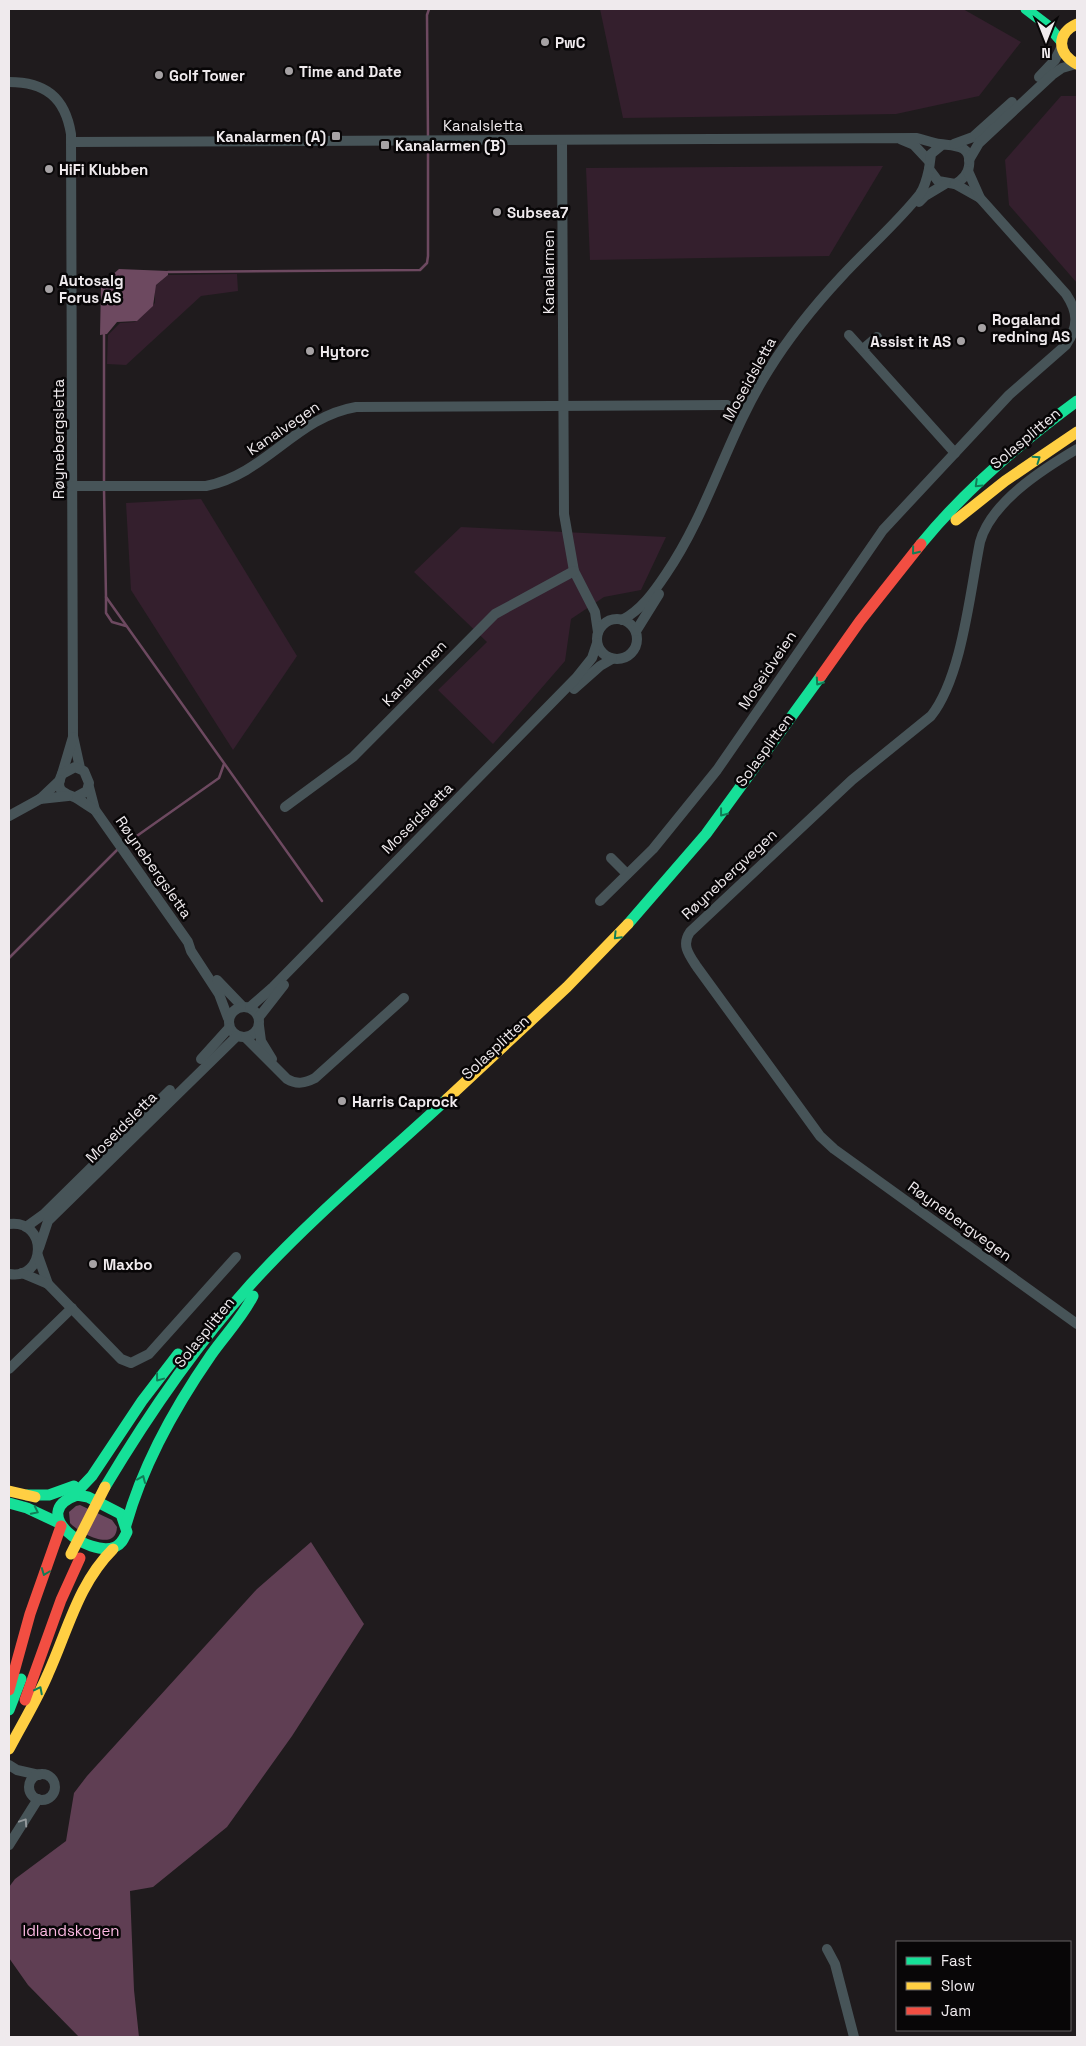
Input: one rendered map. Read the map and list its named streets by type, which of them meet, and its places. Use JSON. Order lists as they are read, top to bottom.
{
  "streets": {
    "main road": ["Solasplitten"],
    "street": [
      "Kanalsletta",
      "Kanalarmen",
      "Moseidsletta",
      "Kanalvegen",
      "Røynebergsletta",
      "Moseidveien",
      "Røynebergvegen"
    ]
  },
  "crossings": [
    ["Kanalsletta", "Kanalarmen"],
    ["Kanalsletta", "Moseidsletta"],
    ["Kanalsletta", "Røynebergsletta"],
    ["Kanalarmen", "Moseidsletta"],
    ["Kanalarmen", "Kanalvegen"],
    ["Moseidsletta", "Røynebergsletta"],
    ["Kanalvegen", "Røynebergsletta"]
  ],
  "parks": ["Idlandskogen"],
  "places": {
    "other": [
      "PwC",
      "Time and Date",
      "Golf Tower",
      "HiFi Klubben",
      "Subsea7",
      "Autosalg Forus AS",
      "Rogaland redning AS",
      "Assist it AS",
      "Hytorc",
      "Harris Caprock",
      "Maxbo"
    ],
    "transit": ["Kanalarmen (A)", "Kanalarmen (B)"]
  },
  "legend": ["Fast", "Slow", "Jam"],
  "north": "bottom"
}
